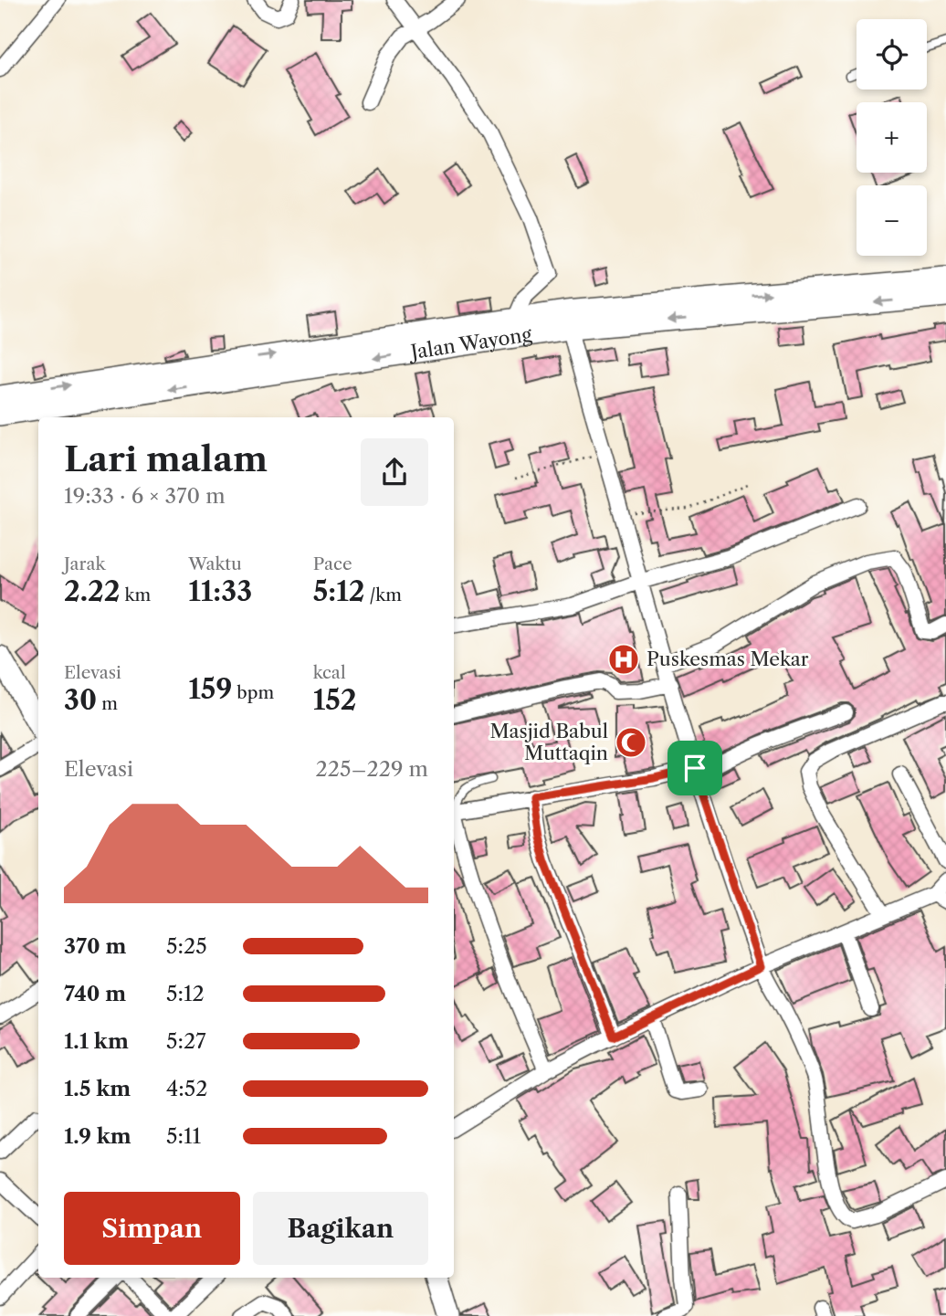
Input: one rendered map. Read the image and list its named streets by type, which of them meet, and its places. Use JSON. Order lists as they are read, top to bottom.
{
  "streets": {
    "street": ["Jalan Wayong"]
  },
  "places": {
    "hospital": ["Puskesmas Mekar"],
    "mosque": ["Masjid Babul Muttaqin"]
  },
  "page": {
    "map_buttons": ["+", "−"],
    "heading": ["Lari malam", "19:33 · 6 × 370 m"],
    "stats": [
      ["Jarak", "2.22 km"],
      ["Waktu", "11:33"],
      ["Pace", "5:12 /km"],
      ["Elevasi", "30 m"],
      ["159 bpm"],
      ["kcal", "152"]
    ],
    "chart": ["Elevasi", "225–229 m"],
    "list": [
      {
        "name": "370 m",
        "note": "5:25"
      },
      {
        "name": "740 m",
        "note": "5:12"
      },
      {
        "name": "1.1 km",
        "note": "5:27"
      },
      {
        "name": "1.5 km",
        "note": "4:52"
      },
      {
        "name": "1.9 km",
        "note": "5:11"
      }
    ],
    "buttons": ["Simpan", "Bagikan"]
  }
}
